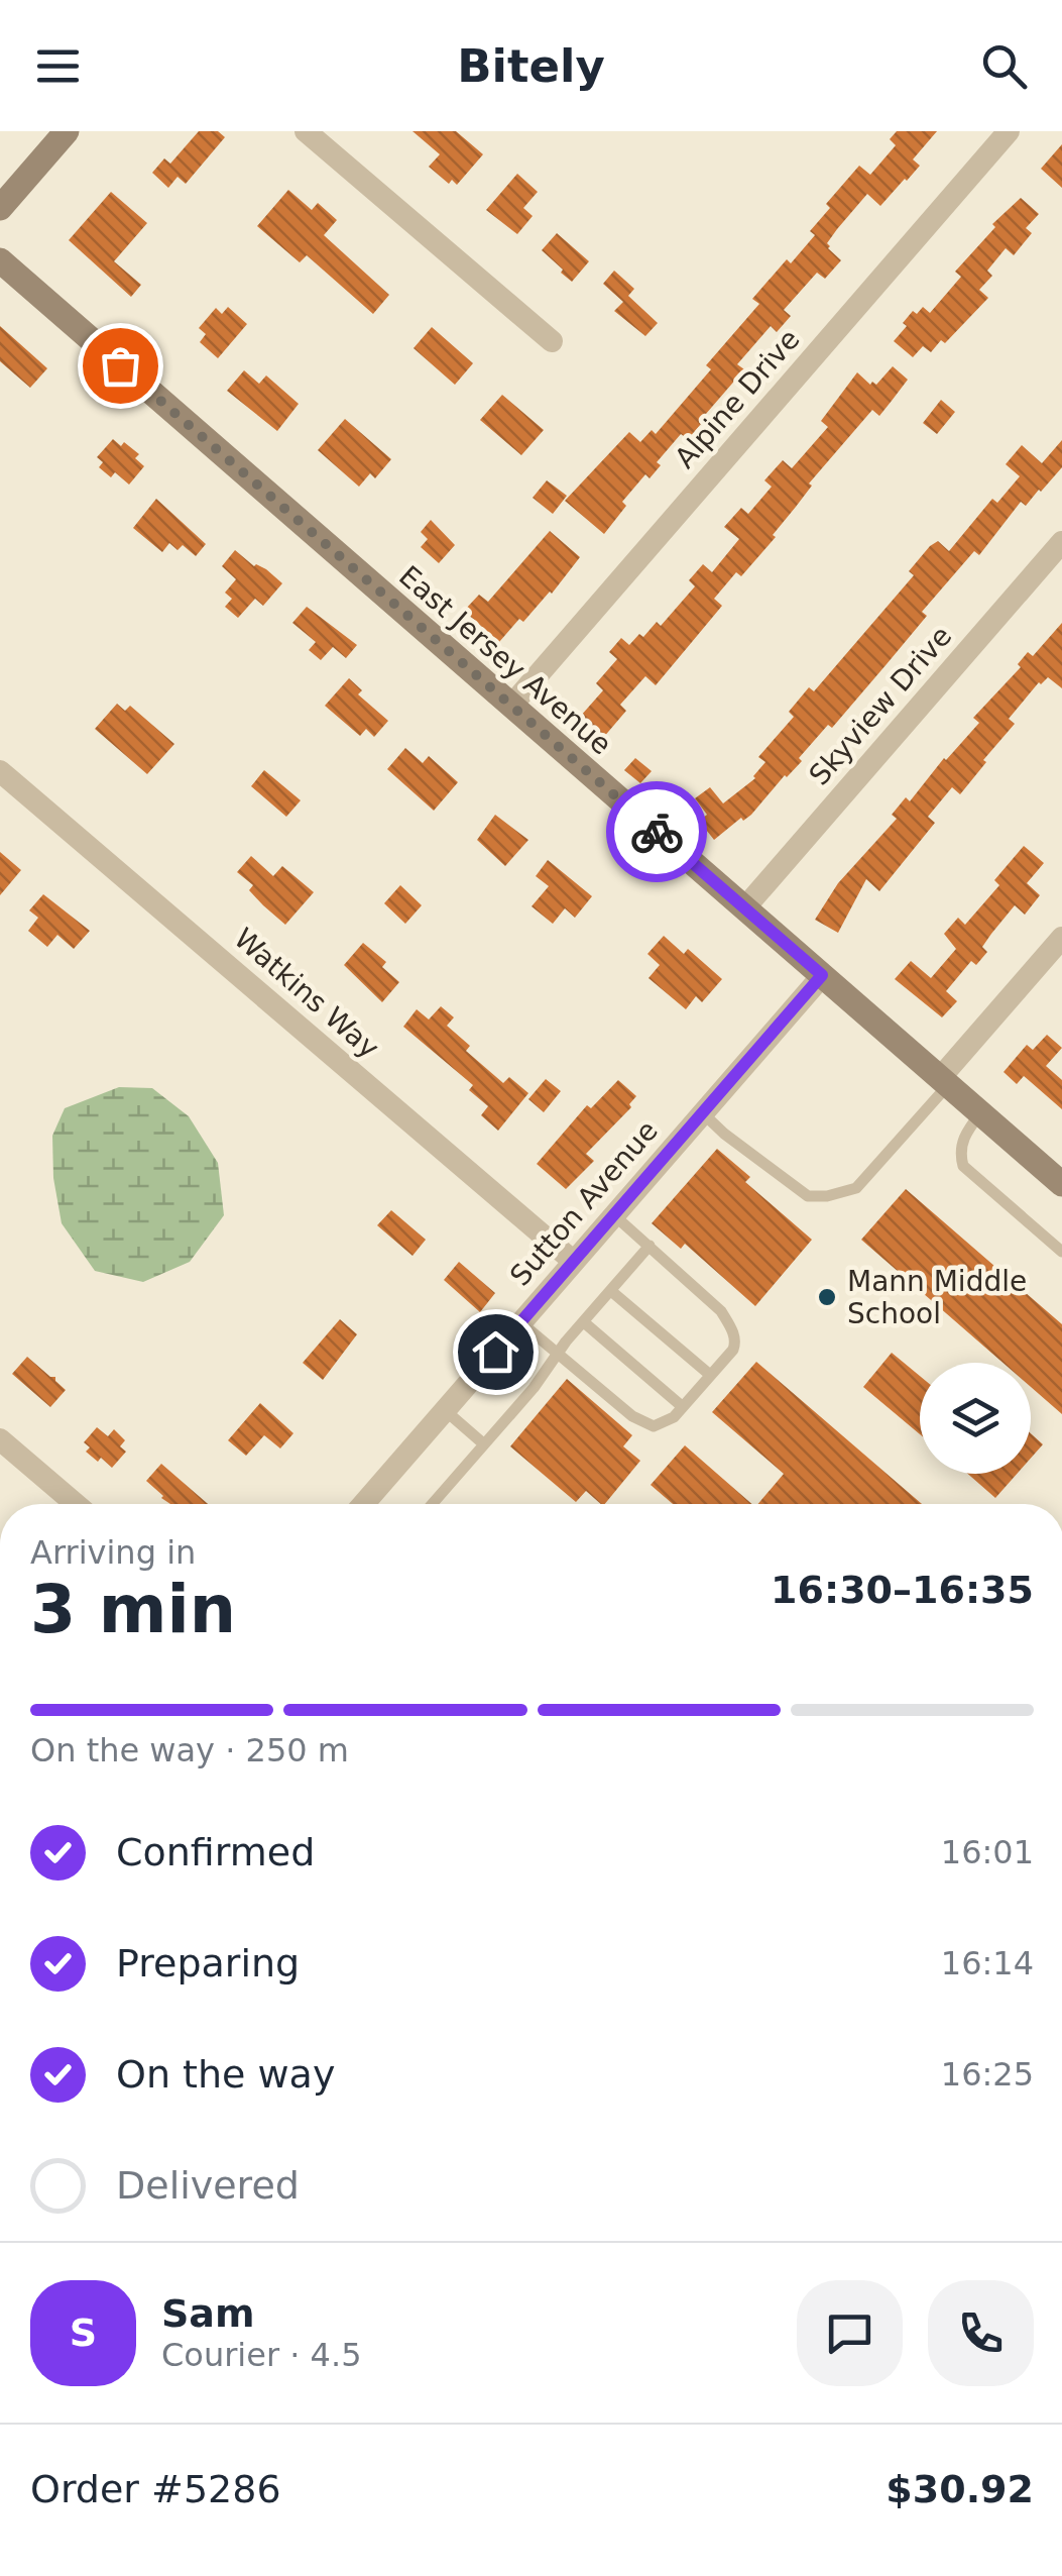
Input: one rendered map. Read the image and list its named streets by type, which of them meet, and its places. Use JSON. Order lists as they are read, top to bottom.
{
  "streets": {
    "street": [
      "Alpine Drive",
      "East Jersey Avenue",
      "Skyview Drive",
      "Watkins Way",
      "Sutton Avenue"
    ]
  },
  "crossings": [
    ["Alpine Drive", "East Jersey Avenue"],
    ["East Jersey Avenue", "Skyview Drive"],
    ["East Jersey Avenue", "Sutton Avenue"],
    ["Watkins Way", "Sutton Avenue"]
  ],
  "places": ["Mann Middle School"],
  "page": {
    "header": "Bitely",
    "heading": ["3 min", "Arriving in", "16:30–16:35"],
    "panel": [
      "Sam",
      "Courier · 4.5",
      "Order #5286",
      "$30.92"
    ],
    "bar": "On the way · 250 m",
    "list": [
      ["Confirmed", "16:01"],
      ["Preparing", "16:14"],
      ["On the way", "16:25"],
      "Delivered"
    ],
    "round": "S"
  }
}
